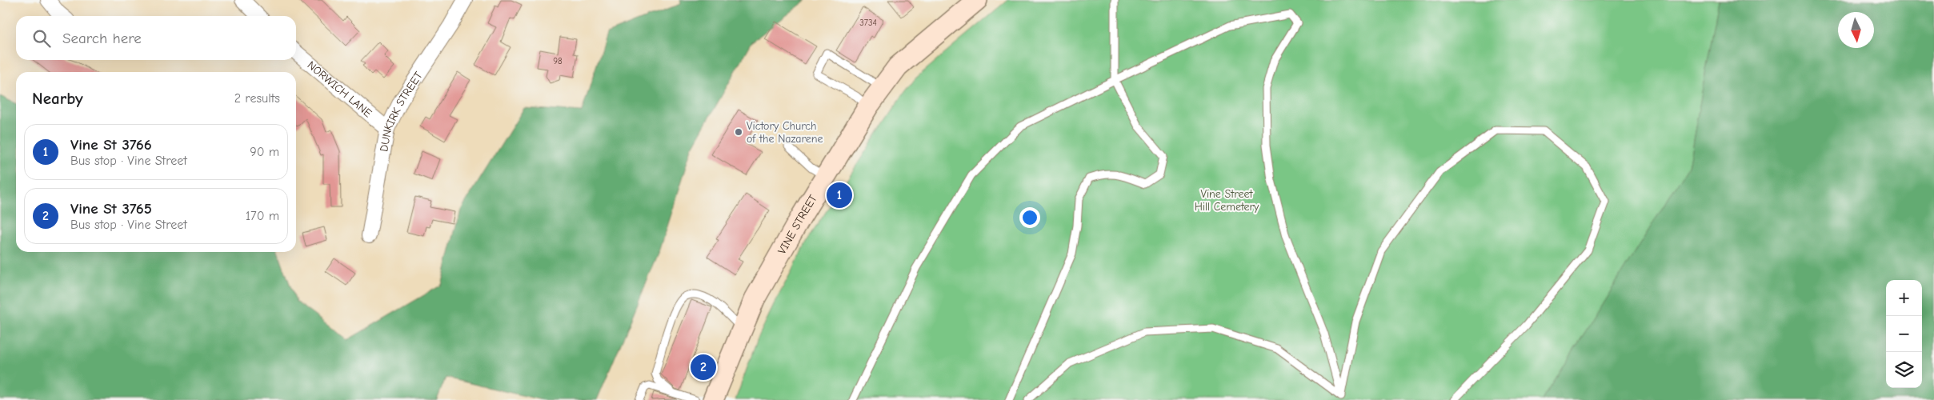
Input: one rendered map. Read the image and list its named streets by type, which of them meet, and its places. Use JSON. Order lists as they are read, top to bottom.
{
  "streets": {
    "main road": ["VINE STREET"],
    "street": ["NORWICH LANE", "DUNKIRK STREET"]
  },
  "crossings": [
    ["NORWICH LANE", "DUNKIRK STREET"]
  ],
  "parks": ["Vine Street Hill Cemetery"],
  "places": ["Victory Church of the Nazarene"],
  "house_numbers": ["3734", "98"],
  "north": "bottom",
  "page": {
    "search": "Search here",
    "heading": ["Nearby", "2 results"],
    "list": [
      {
        "mark": "1",
        "name": "Vine St 3766",
        "note": "Bus stop · Vine Street",
        "value": "90 m"
      },
      {
        "mark": "2",
        "name": "Vine St 3765",
        "note": "Bus stop · Vine Street",
        "value": "170 m"
      }
    ],
    "pins": ["1", "2"],
    "map_buttons": ["+", "−"]
  }
}
